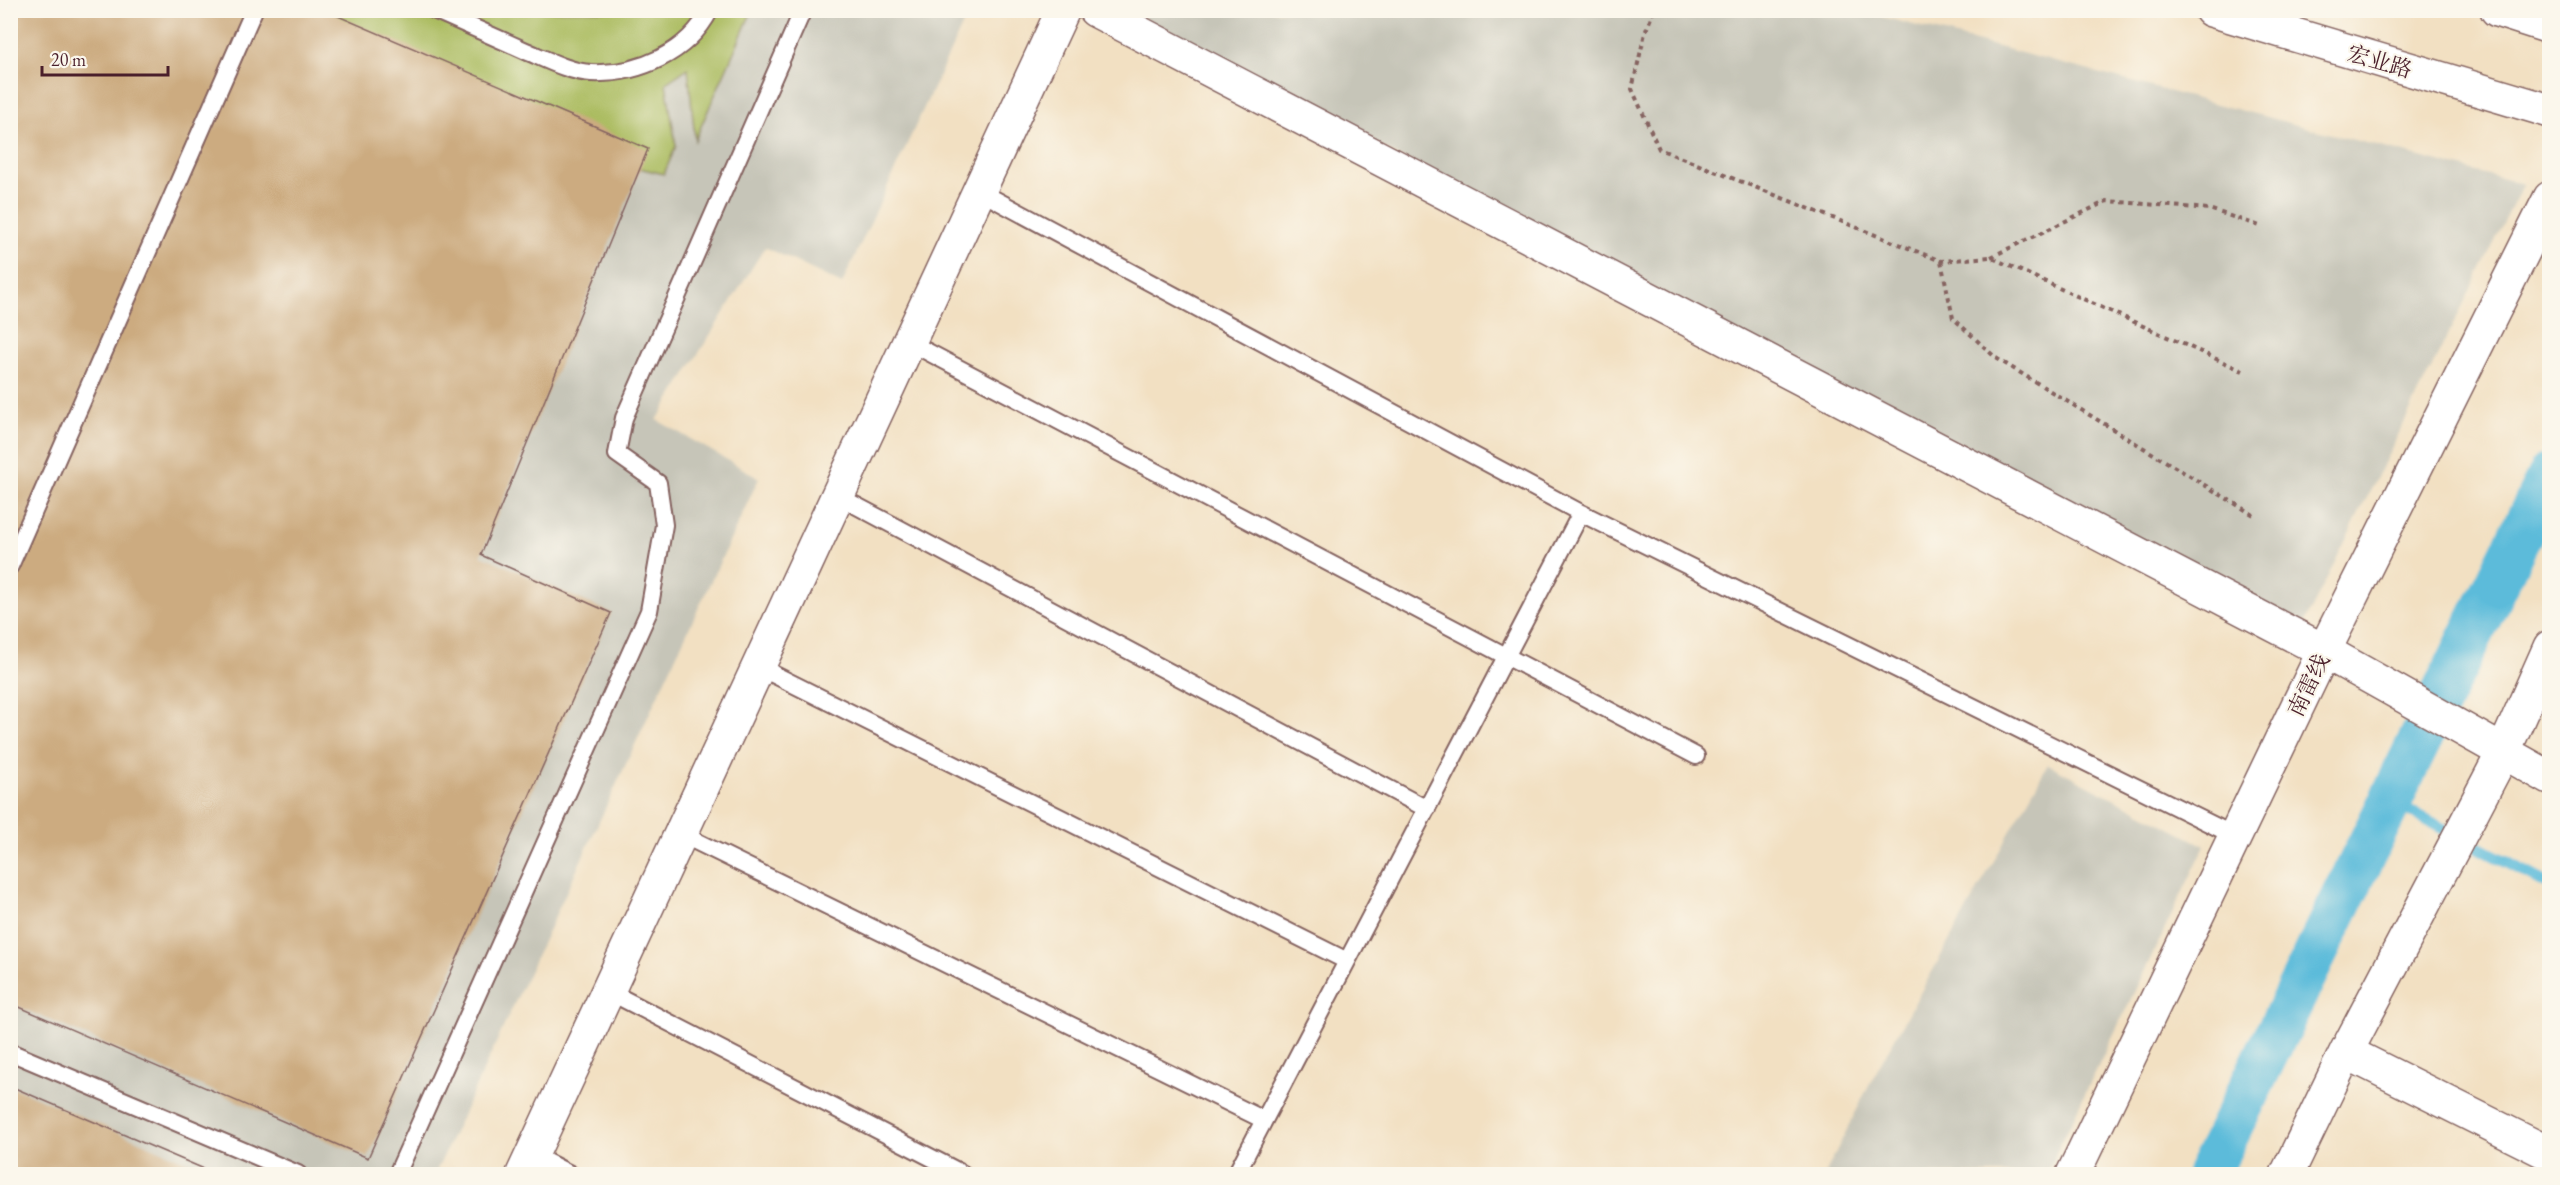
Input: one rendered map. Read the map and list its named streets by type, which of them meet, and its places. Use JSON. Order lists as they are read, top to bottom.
{
  "streets": {
    "street": ["宏业路", "南雷线"]
  },
  "scale_bar": "20 m"
}
